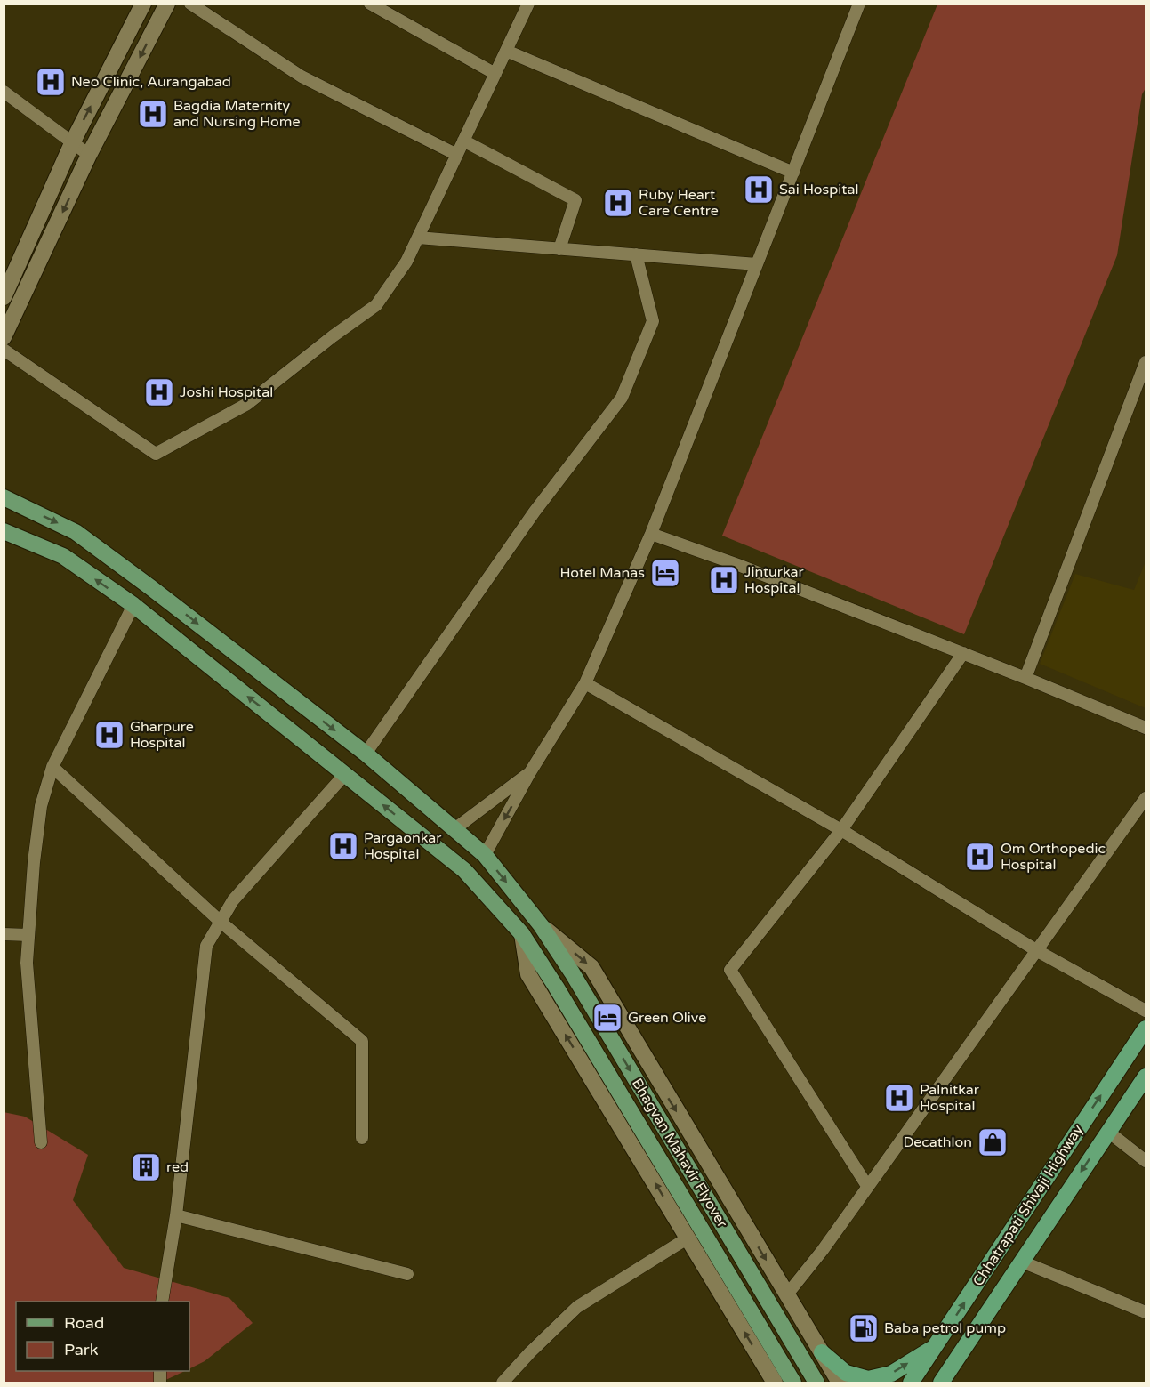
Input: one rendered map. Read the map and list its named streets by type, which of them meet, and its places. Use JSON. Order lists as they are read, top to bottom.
{
  "streets": {
    "highway": ["Chhatrapati Shivaji Highway"],
    "main road": ["Bhagvan Mahavir Flyover"]
  },
  "places": {
    "hospital": [
      "Neo Clinic, Aurangabad",
      "Bagdia Maternity and Nursing Home",
      "Sai Hospital",
      "Ruby Heart Care Centre",
      "Joshi Hospital",
      "Jinturkar Hospital",
      "Gharpure Hospital",
      "Pargaonkar Hospital",
      "Om Orthopedic Hospital",
      "Palnitkar Hospital"
    ],
    "hotel": ["Hotel Manas", "Green Olive"],
    "shop": ["Decathlon"],
    "building": ["red"],
    "fuel station": ["Baba petrol pump"]
  },
  "legend": ["Road", "Park"]
}
